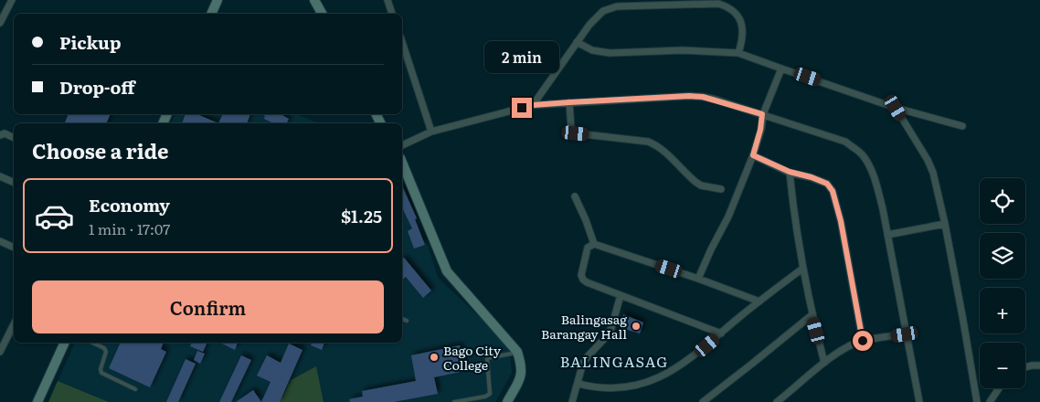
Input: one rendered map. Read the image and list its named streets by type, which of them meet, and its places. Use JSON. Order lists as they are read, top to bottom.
{
  "districts": ["BALINGASAG"],
  "places": ["Balingasag Barangay Hall", "Bago City College"],
  "page": {
    "banner": ["Pickup", "Drop-off"],
    "bubble": "2 min",
    "heading": "Choose a ride",
    "map_buttons": ["+", "−"],
    "list": [
      {
        "name": "Economy",
        "note": "1 min · 17:07",
        "value": "$1.25"
      }
    ],
    "buttons": "Confirm"
  }
}
